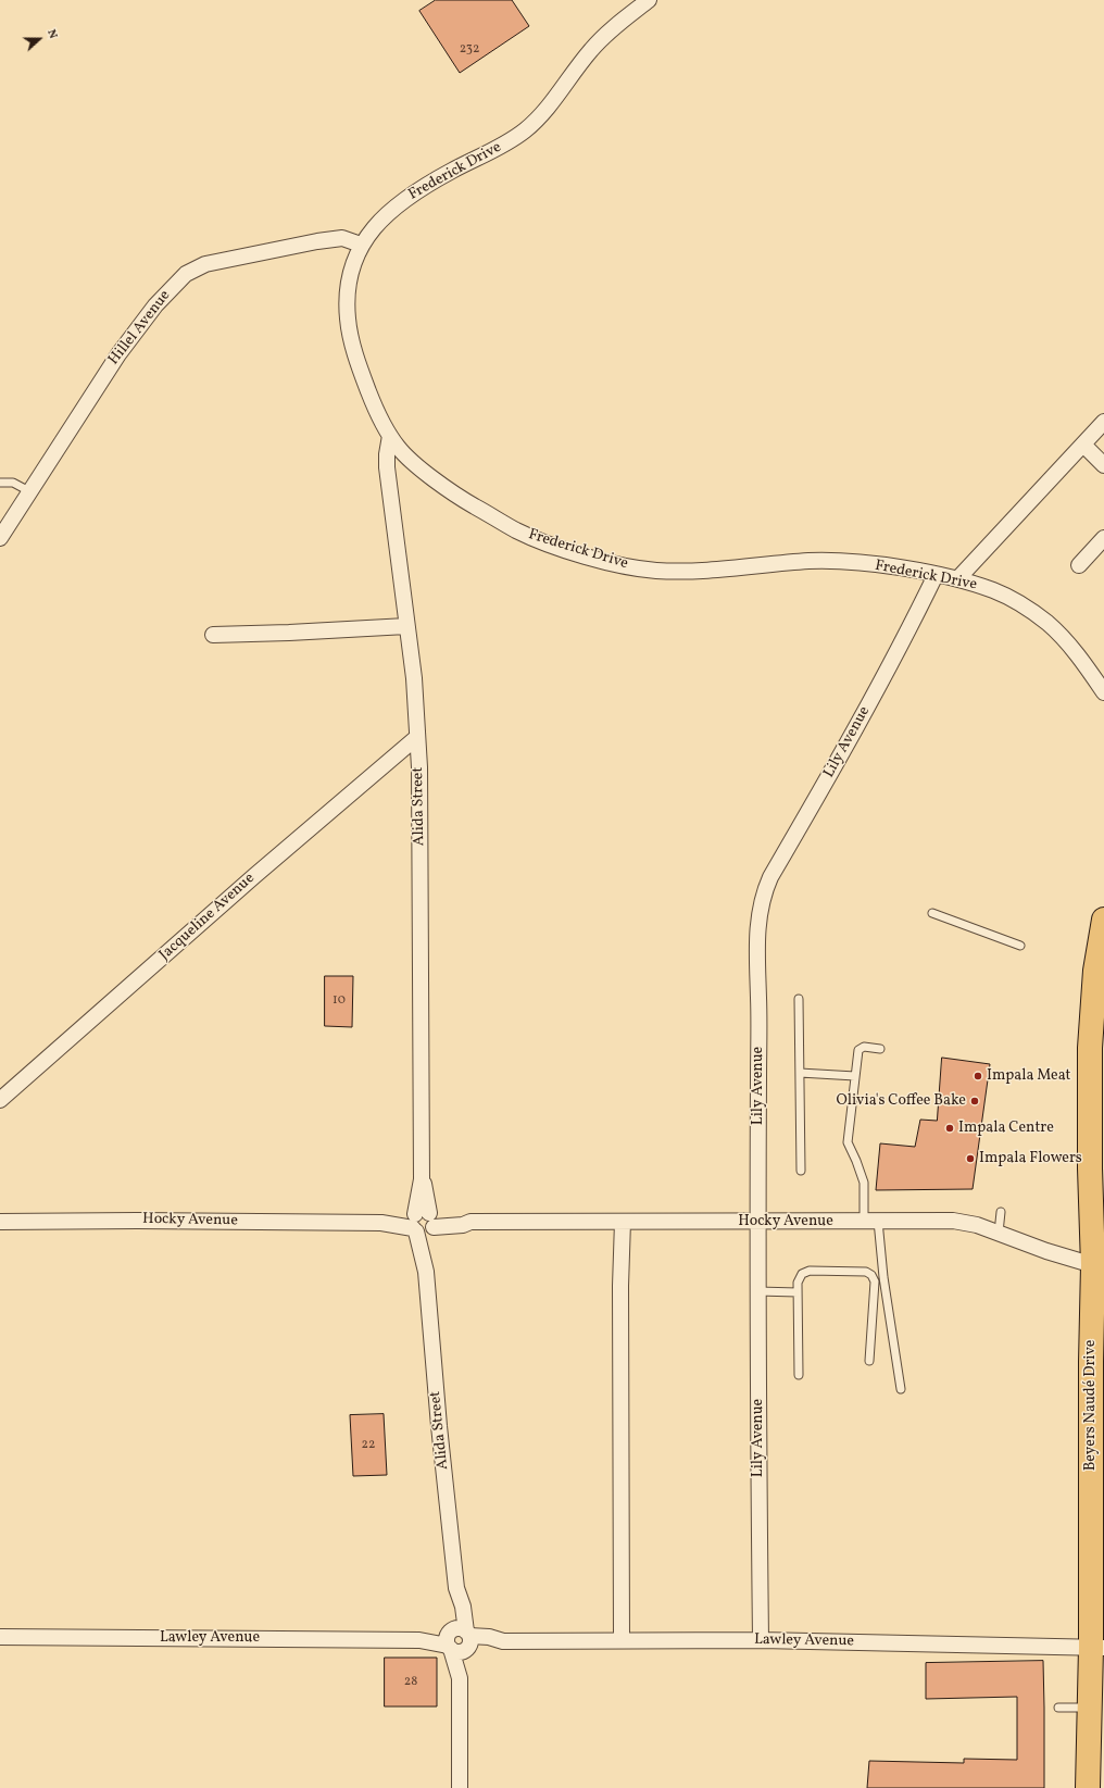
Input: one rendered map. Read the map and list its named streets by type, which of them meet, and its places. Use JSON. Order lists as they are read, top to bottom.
{
  "streets": {
    "main road": ["Beyers Naudé Drive"],
    "street": [
      "Frederick Drive",
      "Hillel Avenue",
      "Lily Avenue",
      "Alida Street",
      "Jacqueline Avenue",
      "Hocky Avenue",
      "Lawley Avenue"
    ]
  },
  "crossings": [
    ["Frederick Drive", "Hillel Avenue"],
    ["Frederick Drive", "Lily Avenue"],
    ["Frederick Drive", "Alida Street"],
    ["Lily Avenue", "Hocky Avenue"],
    ["Lily Avenue", "Lawley Avenue"],
    ["Alida Street", "Jacqueline Avenue"],
    ["Alida Street", "Hocky Avenue"],
    ["Alida Street", "Lawley Avenue"],
    ["Hocky Avenue", "Beyers Naudé Drive"],
    ["Beyers Naudé Drive", "Lawley Avenue"]
  ],
  "places": [
    "Impala Meat",
    "Olivia's Coffee Bake",
    "Impala Centre",
    "Impala Flowers"
  ],
  "house_numbers": [
    "232",
    "10",
    "22",
    "28"
  ],
  "north": "right"
}
